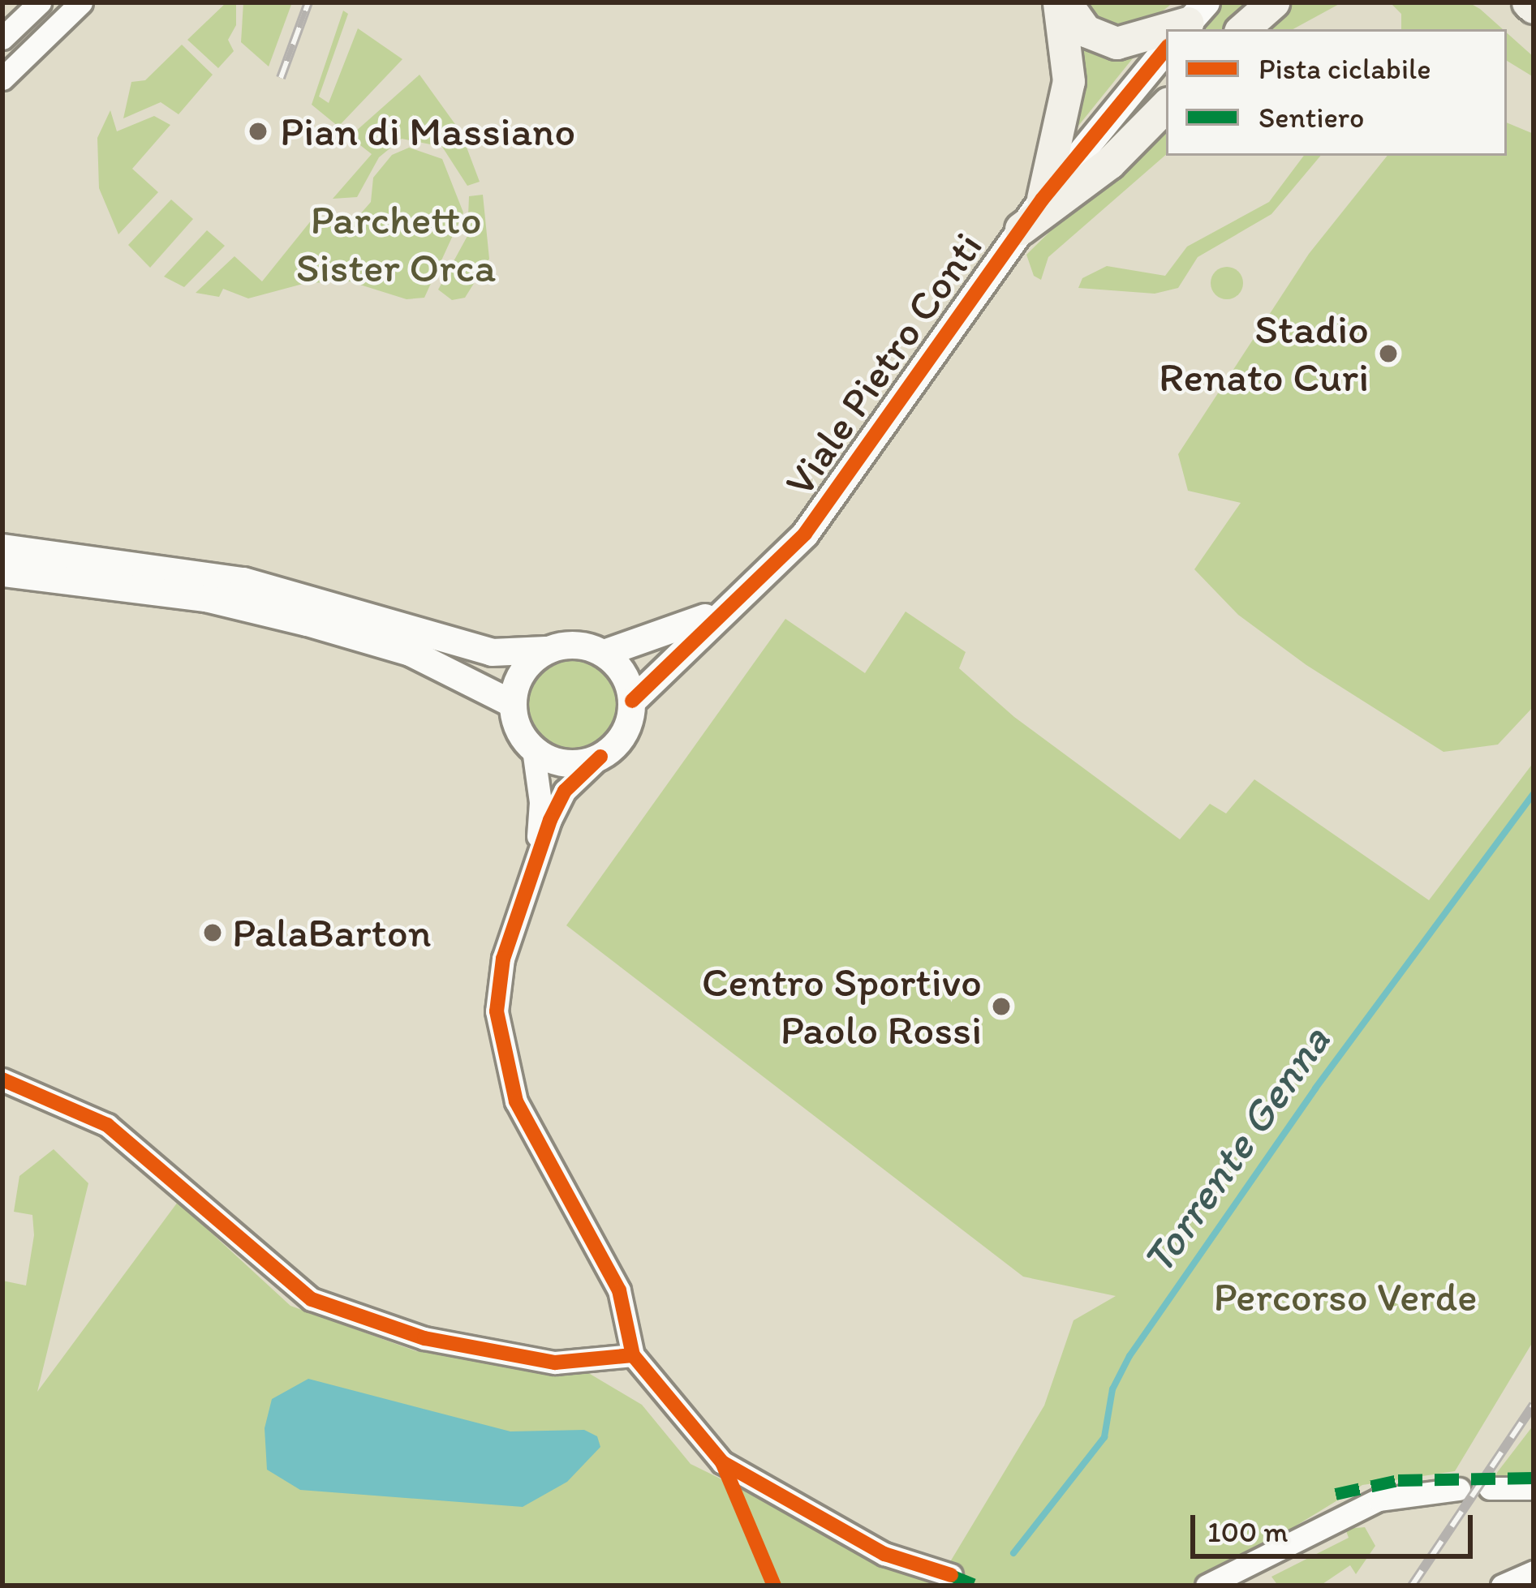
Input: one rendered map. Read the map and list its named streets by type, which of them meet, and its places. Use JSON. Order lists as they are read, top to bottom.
{
  "streets": {
    "street": ["Viale Pietro Conti"]
  },
  "water": ["Torrente Genna"],
  "parks": ["Parchetto Sister Orca", "Percorso Verde"],
  "places": [
    "Pian di Massiano",
    "Stadio Renato Curi",
    "PalaBarton",
    "Centro Sportivo Paolo Rossi"
  ],
  "legend": ["Pista ciclabile", "Sentiero"],
  "scale_bar": "100 m"
}
